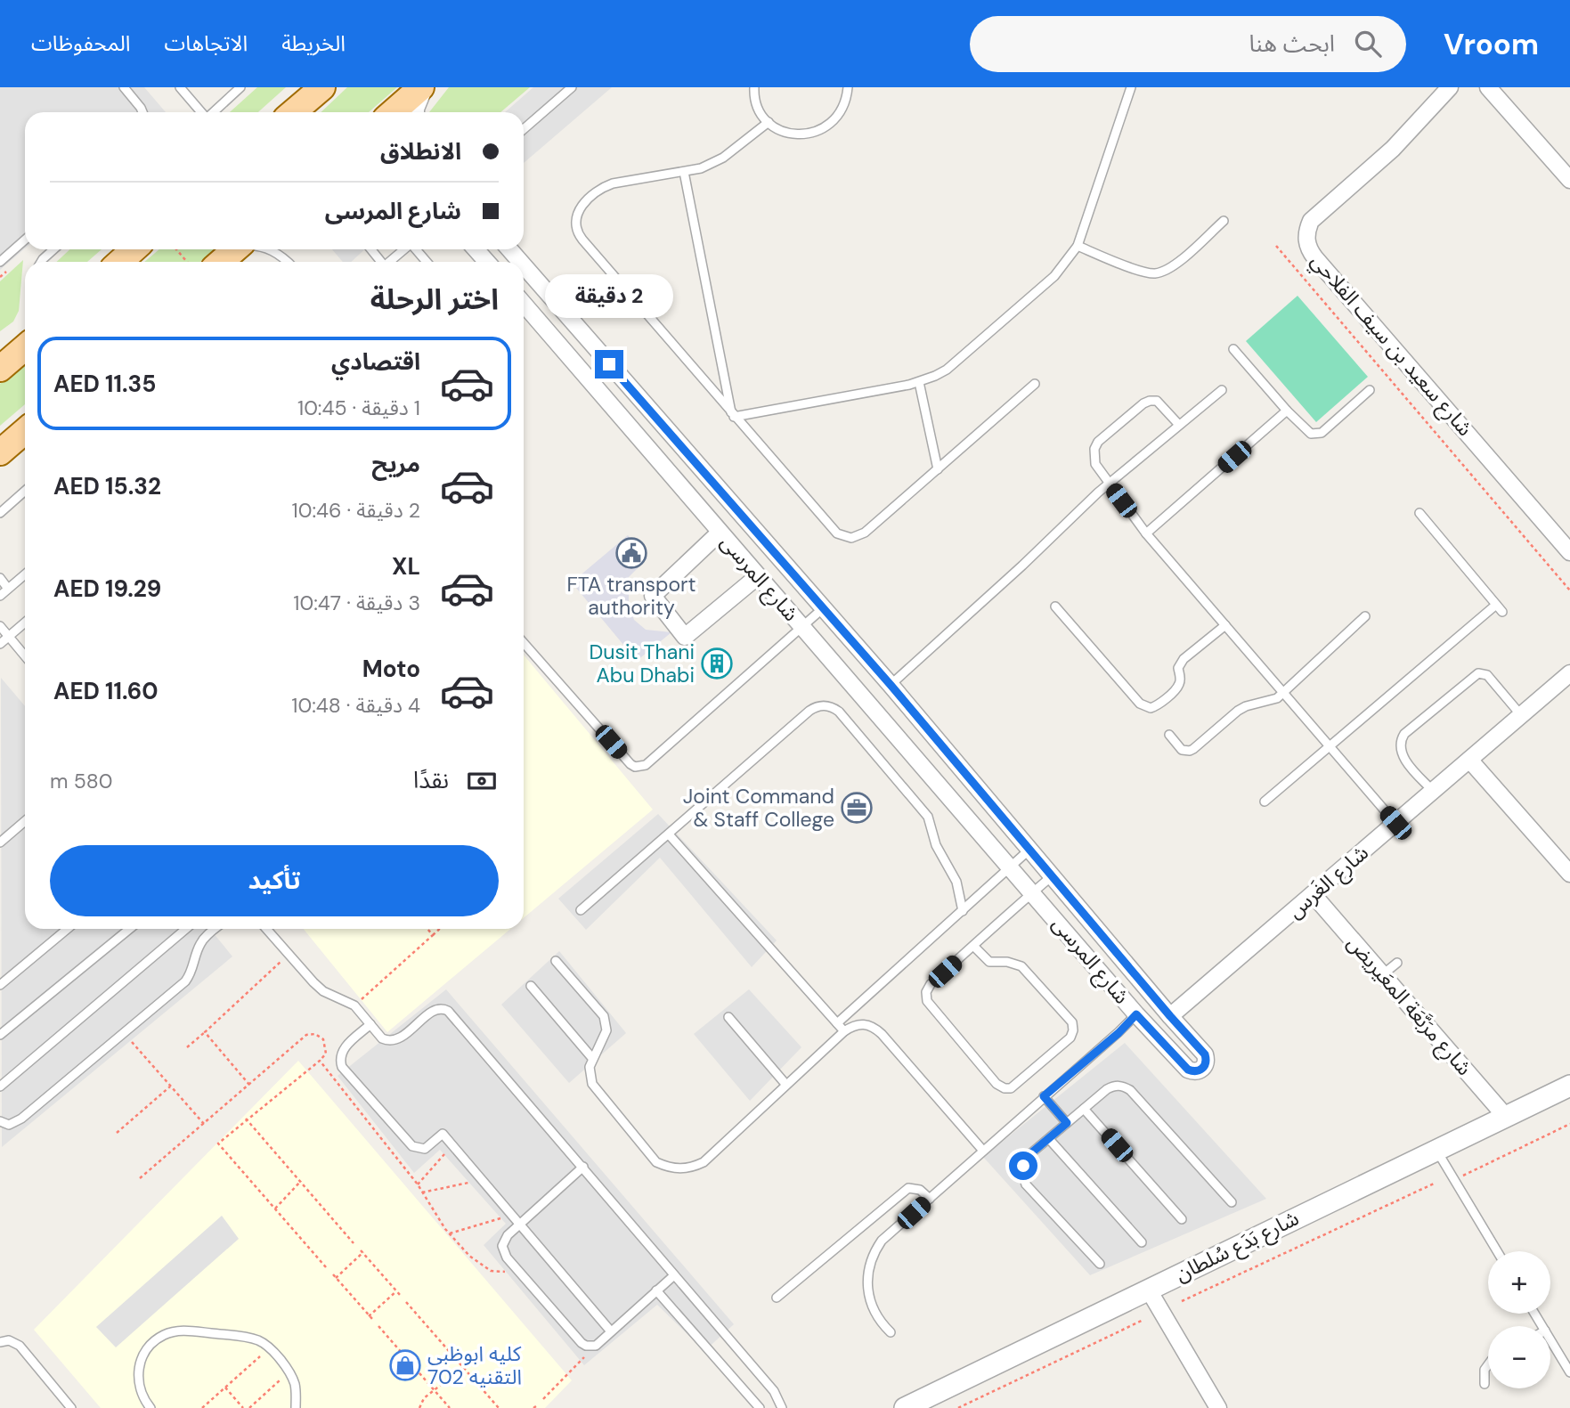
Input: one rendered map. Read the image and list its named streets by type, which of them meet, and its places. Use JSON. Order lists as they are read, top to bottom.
{
  "streets": {
    "street": [
      "شارع سعيد بن سيف الفلاحي",
      "شارع المرسى",
      "شارع الغَرس",
      "شارع مرَبَّعَة المعَيريض",
      "شارع بَدَع سُلطان"
    ]
  },
  "crossings": [
    ["شارع المرسى", "شارع الغَرس"],
    ["شارع الغَرس", "شارع مرَبَّعَة المعَيريض"],
    ["شارع مرَبَّعَة المعَيريض", "شارع بَدَع سُلطان"]
  ],
  "places": {
    "public building": ["FTA transport authority"],
    "building": ["Dusit Thani Abu Dhabi"],
    "office": ["Joint Command & Staff College"],
    "shop": ["كليه ابوظبي التقنيه 702"]
  },
  "page": {
    "header": "Vroom",
    "search": "ابحث هنا",
    "nav": ["الخريطة", "الاتجاهات", "المحفوظات"],
    "banner": ["الانطلاق", "شارع المرسى"],
    "heading": "اختر الرحلة",
    "bubble": "2 دقيقة",
    "list": [
      {
        "name": "اقتصادي",
        "note": "1 دقيقة · 10:45",
        "value": "AED 11.35"
      },
      {
        "name": "مريح",
        "note": "2 دقيقة · 10:46",
        "value": "AED 15.32"
      },
      {
        "name": "XL",
        "note": "3 دقيقة · 10:47",
        "value": "AED 19.29"
      },
      {
        "name": "Moto",
        "note": "4 دقيقة · 10:48",
        "value": "AED 11.60"
      }
    ],
    "pay": ["نقدًا", "580 m"],
    "buttons": "تأكيد",
    "map_buttons": ["+", "−"]
  }
}
